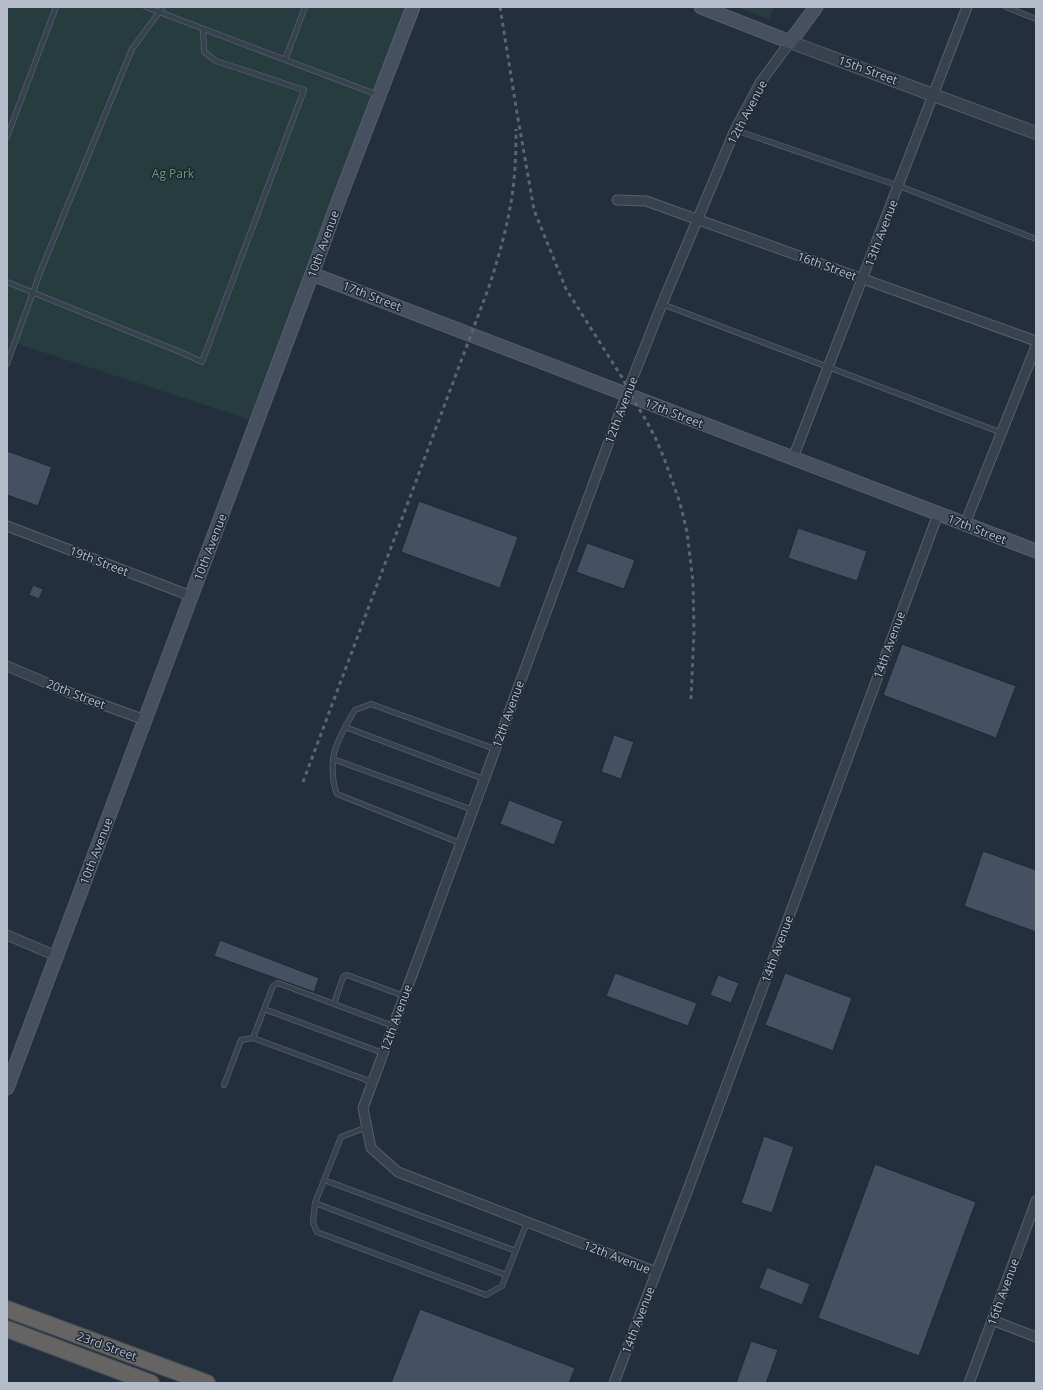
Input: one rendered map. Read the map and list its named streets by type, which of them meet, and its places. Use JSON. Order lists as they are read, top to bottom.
{
  "streets": {
    "highway": ["23rd Street"],
    "main road": [
      "15th Street",
      "12th Avenue",
      "10th Avenue",
      "17th Street"
    ],
    "street": [
      "13th Avenue",
      "16th Street",
      "19th Street",
      "14th Avenue",
      "20th Street",
      "16th Avenue"
    ]
  },
  "crossings": [
    ["15th Street", "12th Avenue"],
    ["15th Street", "13th Avenue"],
    ["12th Avenue", "16th Street"],
    ["12th Avenue", "17th Street"],
    ["12th Avenue", "14th Avenue"],
    ["13th Avenue", "16th Street"],
    ["13th Avenue", "17th Street"],
    ["10th Avenue", "17th Street"],
    ["10th Avenue", "19th Street"],
    ["10th Avenue", "20th Street"],
    ["17th Street", "14th Avenue"]
  ],
  "parks": ["Ag Park"]
}
